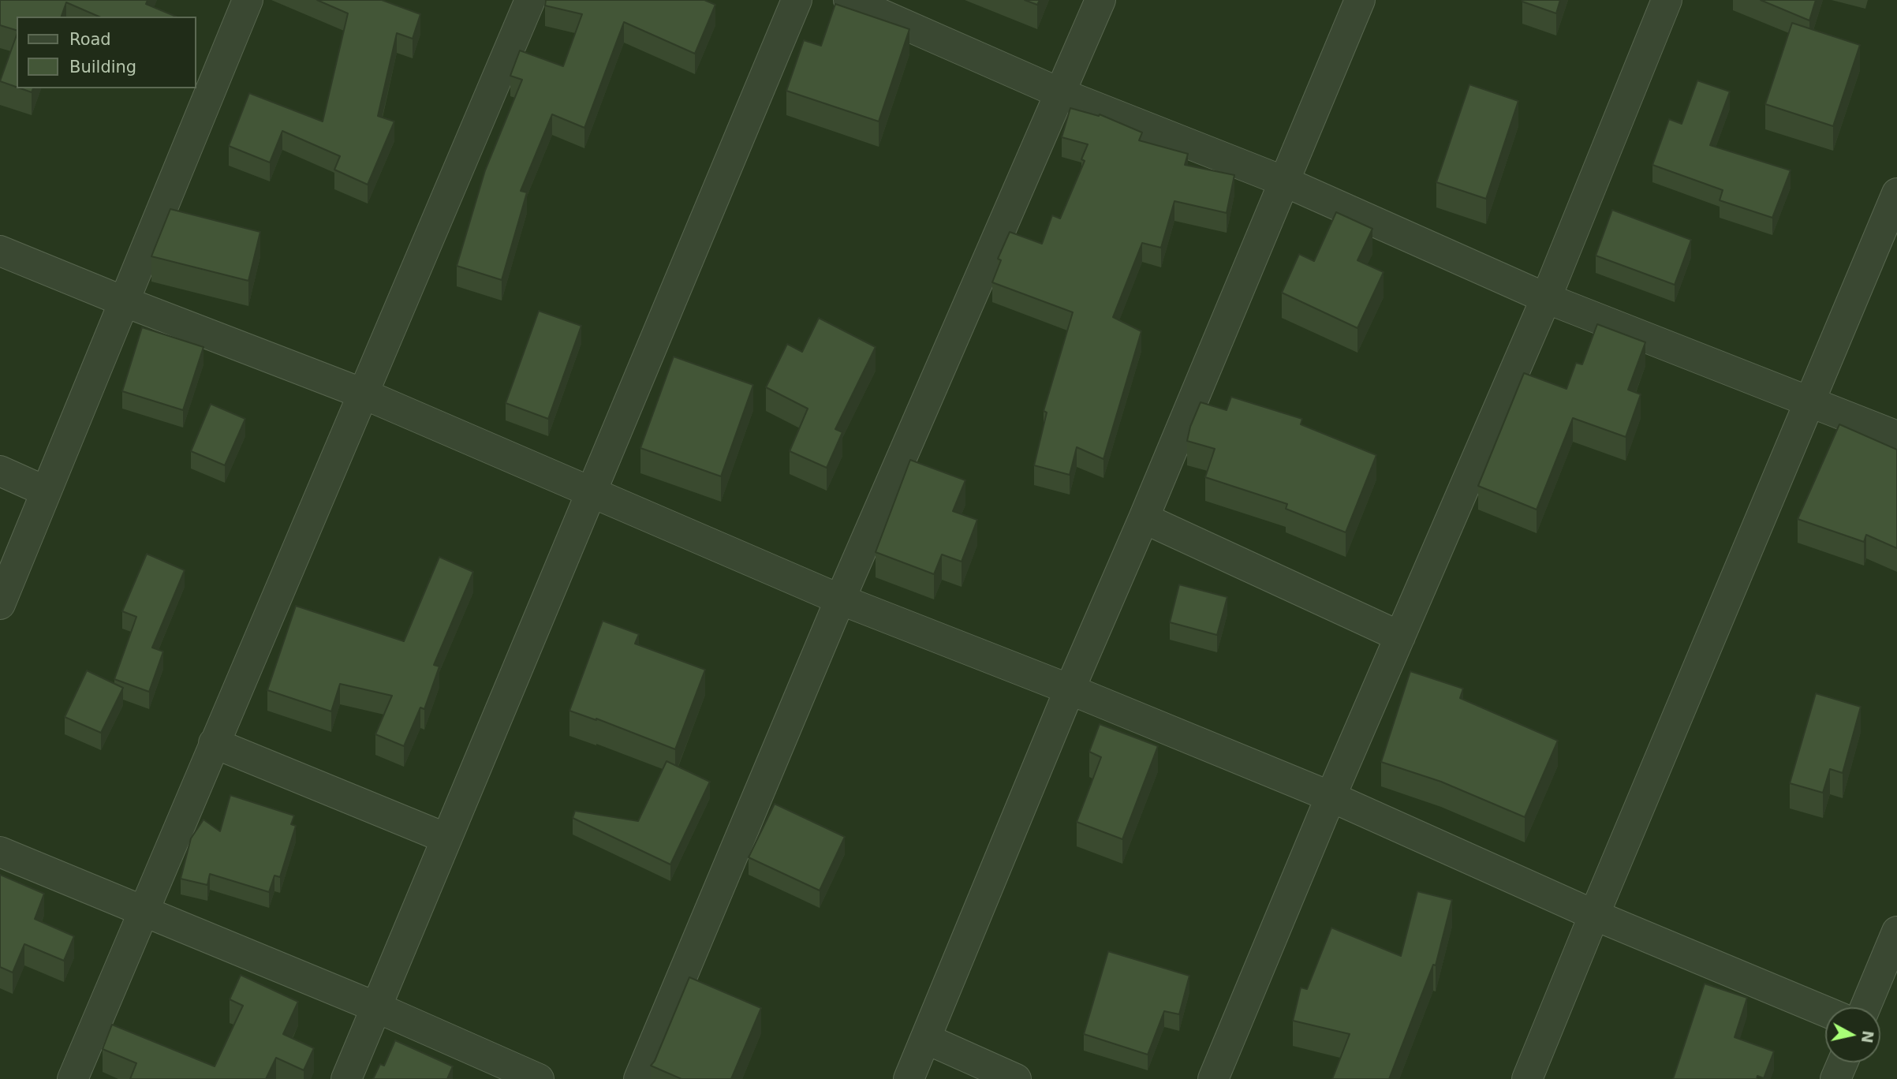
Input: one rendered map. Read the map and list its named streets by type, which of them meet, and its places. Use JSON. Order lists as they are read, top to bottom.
{
  "legend": ["Road", "Building"],
  "north": "right"
}
